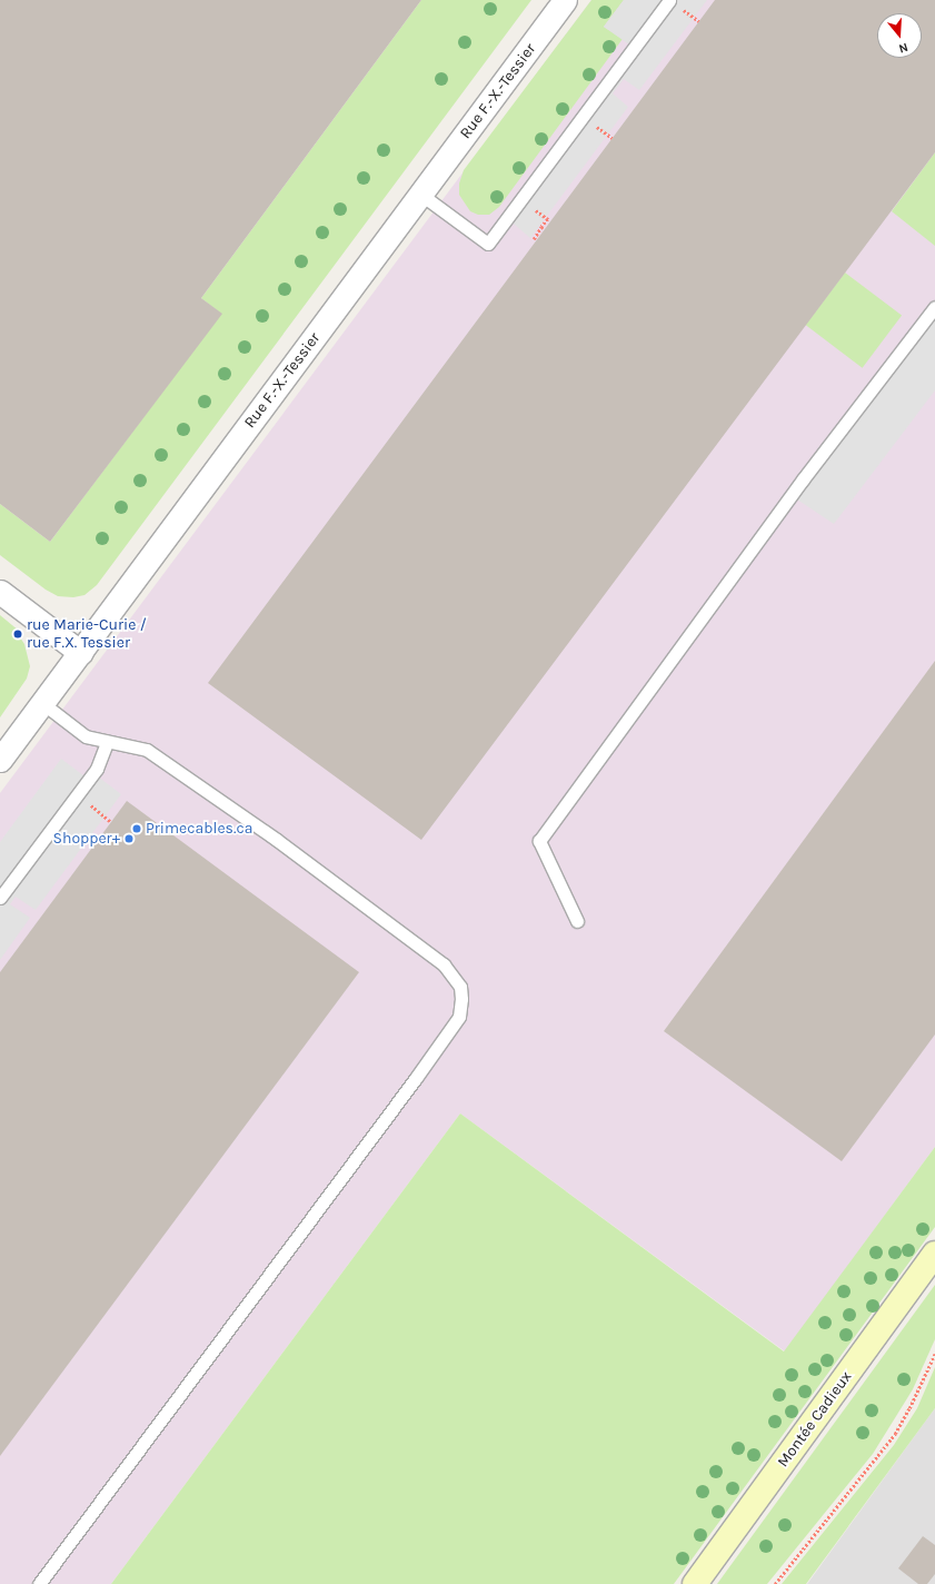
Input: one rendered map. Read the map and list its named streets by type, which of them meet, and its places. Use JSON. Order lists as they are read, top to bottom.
{
  "streets": {
    "street": ["Rue F.-X.-Tessier", "Montée Cadieux"]
  },
  "places": ["rue Marie-Curie / rue F.X. Tessier", "Primecables.ca", "Shopper+"],
  "north": "bottom"
}
